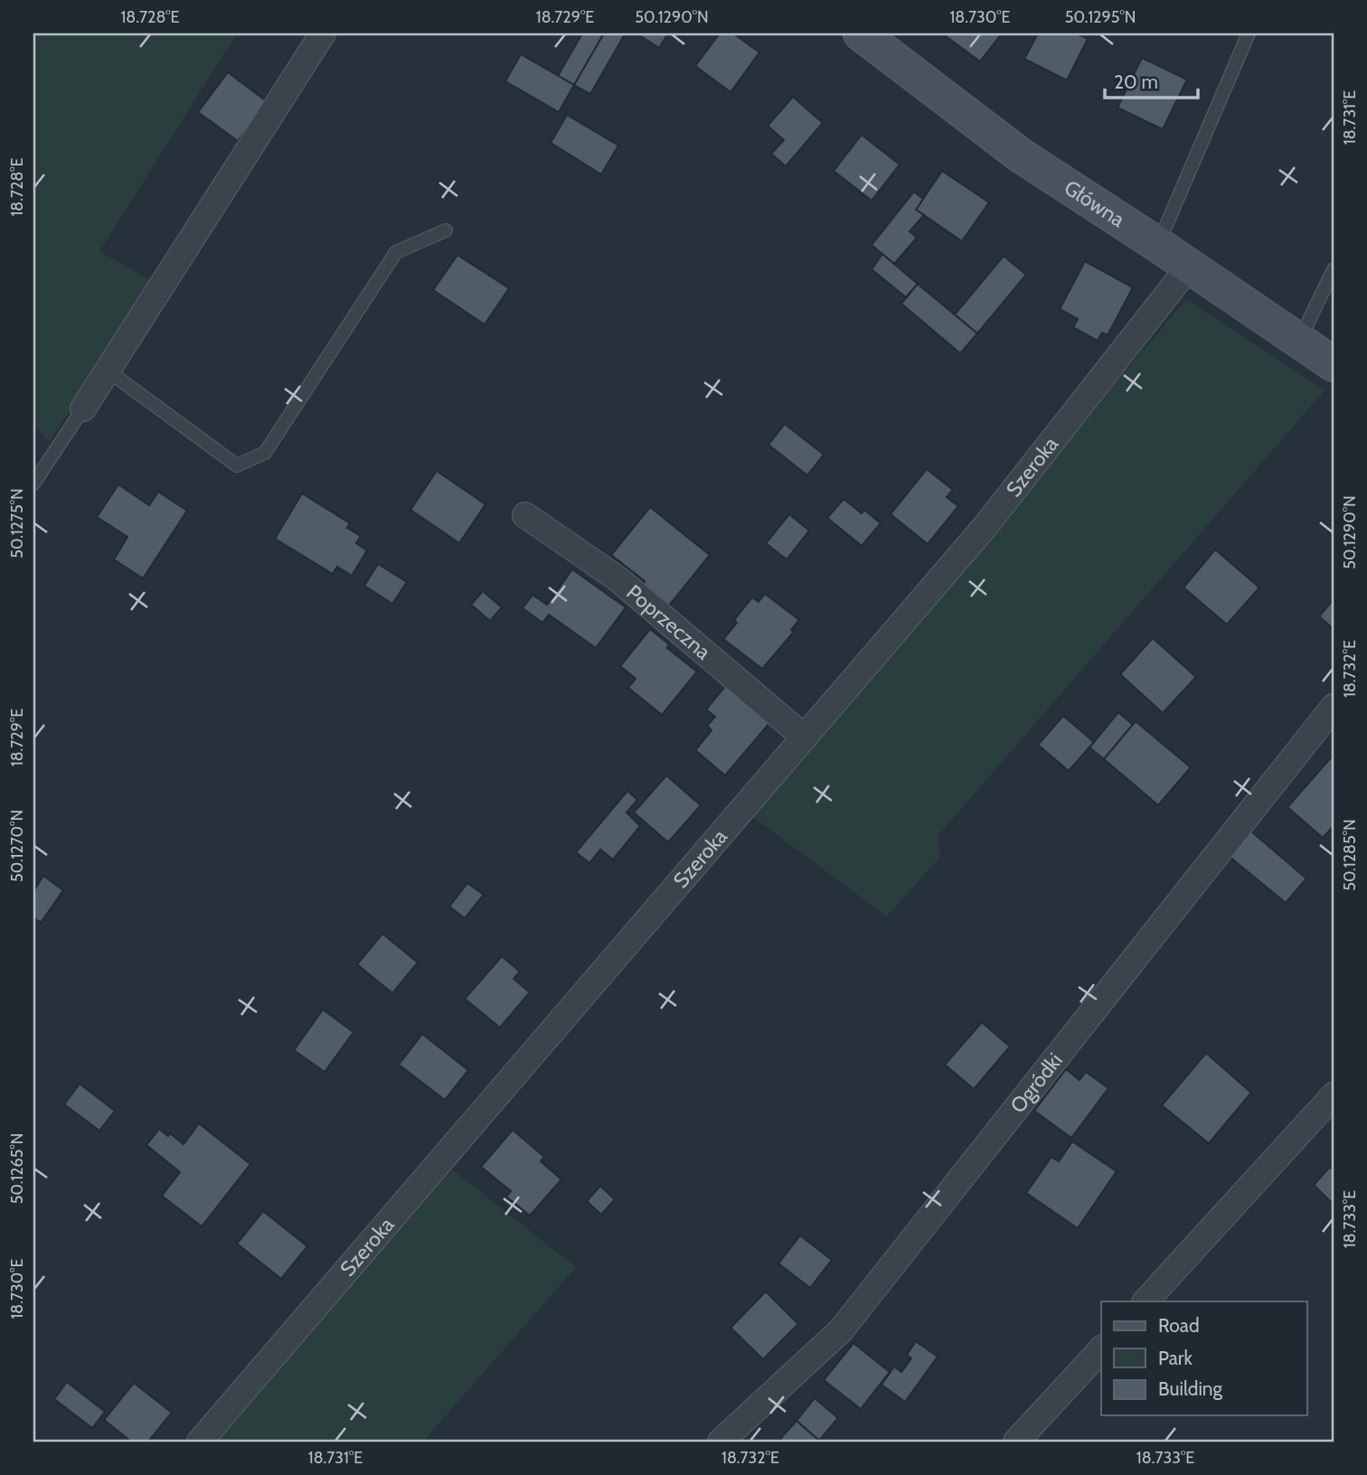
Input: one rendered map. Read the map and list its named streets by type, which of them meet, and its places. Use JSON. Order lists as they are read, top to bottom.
{
  "streets": {
    "main road": ["Główna"],
    "street": ["Szeroka", "Poprzeczna", "Ogródki"]
  },
  "crossings": [
    ["Główna", "Szeroka"],
    ["Szeroka", "Poprzeczna"]
  ],
  "legend": ["Road", "Park", "Building"],
  "scale_bar": "20 m",
  "coordinates": [
    "18.728°E",
    "18.729°E",
    "50.1290°N",
    "18.730°E",
    "50.1295°N",
    "18.731°E",
    "50.1275°N",
    "18.732°E",
    "50.1270°N",
    "50.1285°N",
    "50.1265°N",
    "18.733°E"
  ]
}
